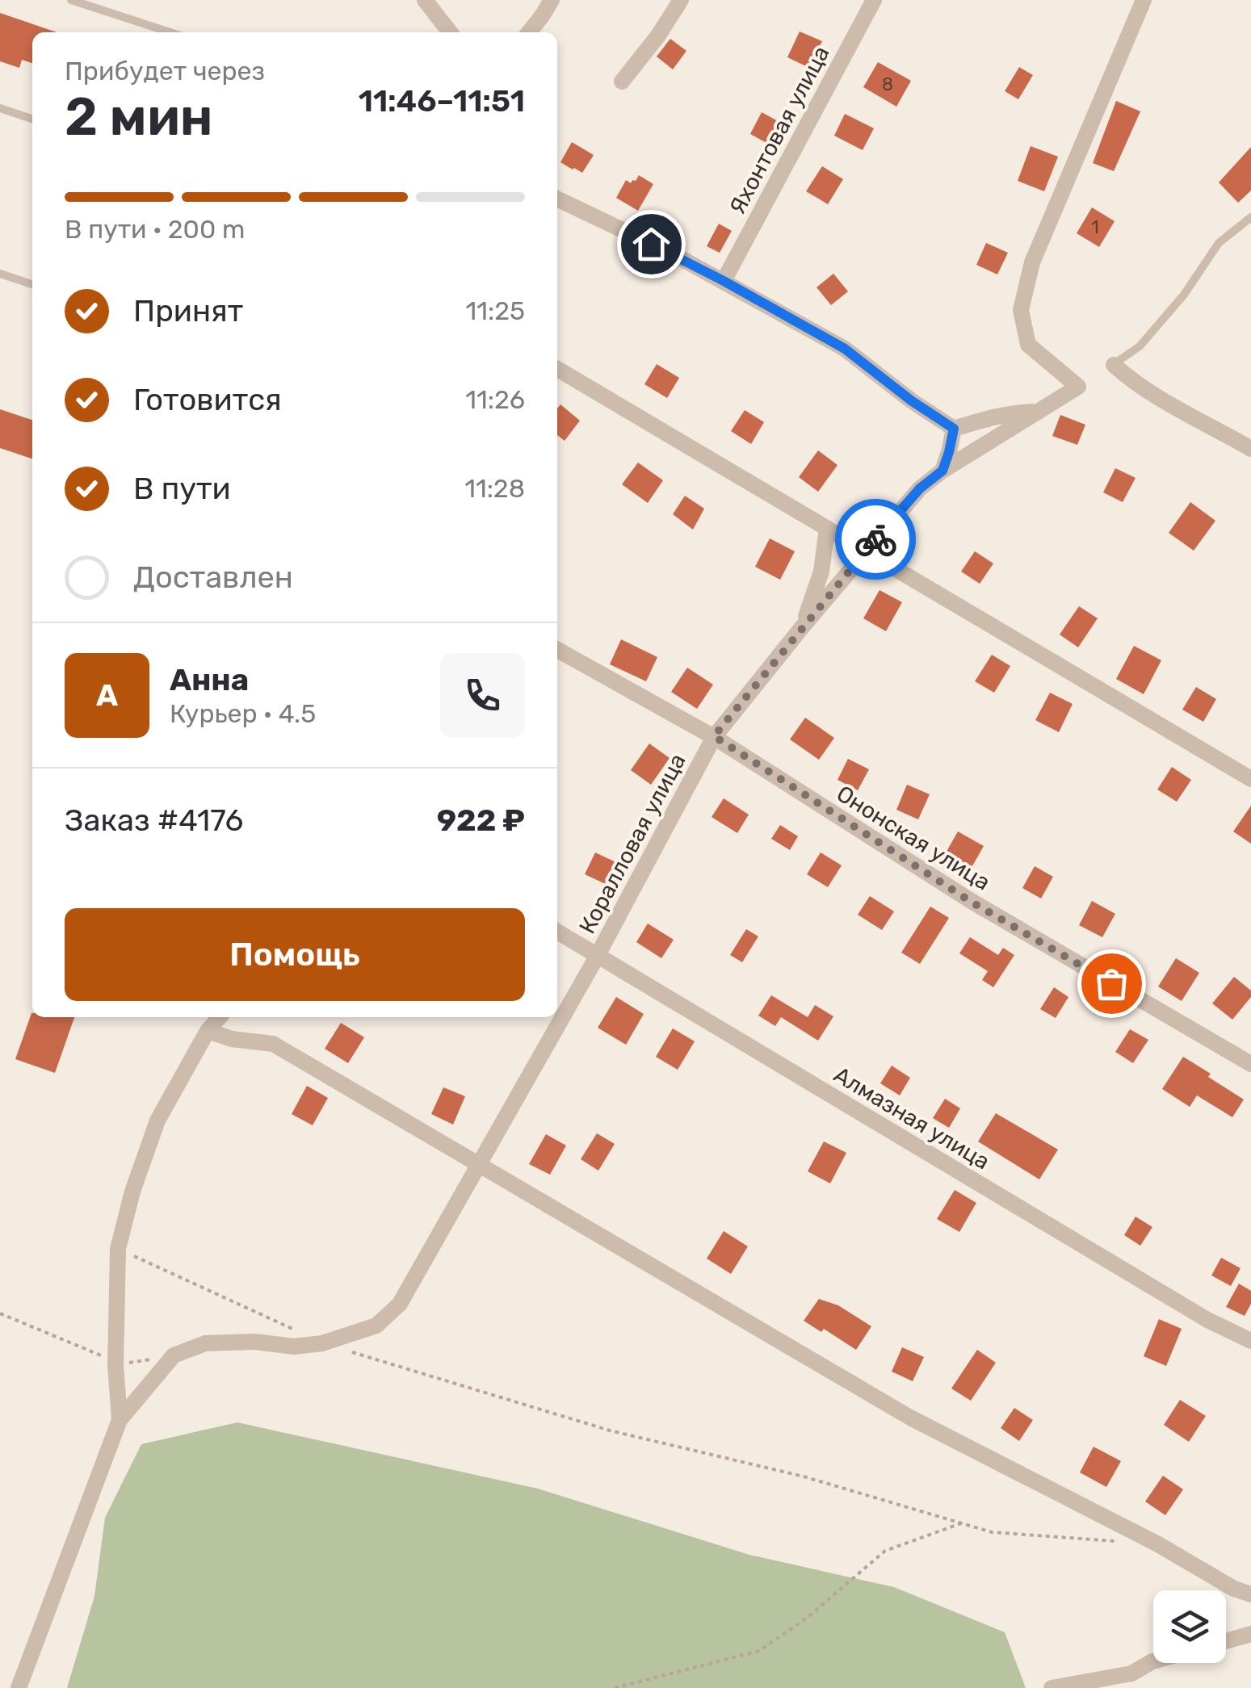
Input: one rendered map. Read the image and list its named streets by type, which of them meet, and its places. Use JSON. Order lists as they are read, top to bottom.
{
  "streets": {
    "street": [
      "Яхонтовая улица",
      "Ононская улица",
      "Коралловая улица",
      "Алмазная улица"
    ]
  },
  "crossings": [
    ["Ононская улица", "Коралловая улица"],
    ["Коралловая улица", "Алмазная улица"]
  ],
  "house_numbers": ["8", "1"],
  "page": {
    "heading": ["2 мин", "Прибудет через", "11:46–11:51"],
    "panel": [
      "Анна",
      "Курьер · 4.5",
      "Заказ #4176",
      "922 ₽"
    ],
    "bar": "В пути · 200 m",
    "list": [
      ["Принят", "11:25"],
      ["Готовится", "11:26"],
      ["В пути", "11:28"],
      "Доставлен"
    ],
    "round": "А",
    "buttons": "Помощь"
  }
}
